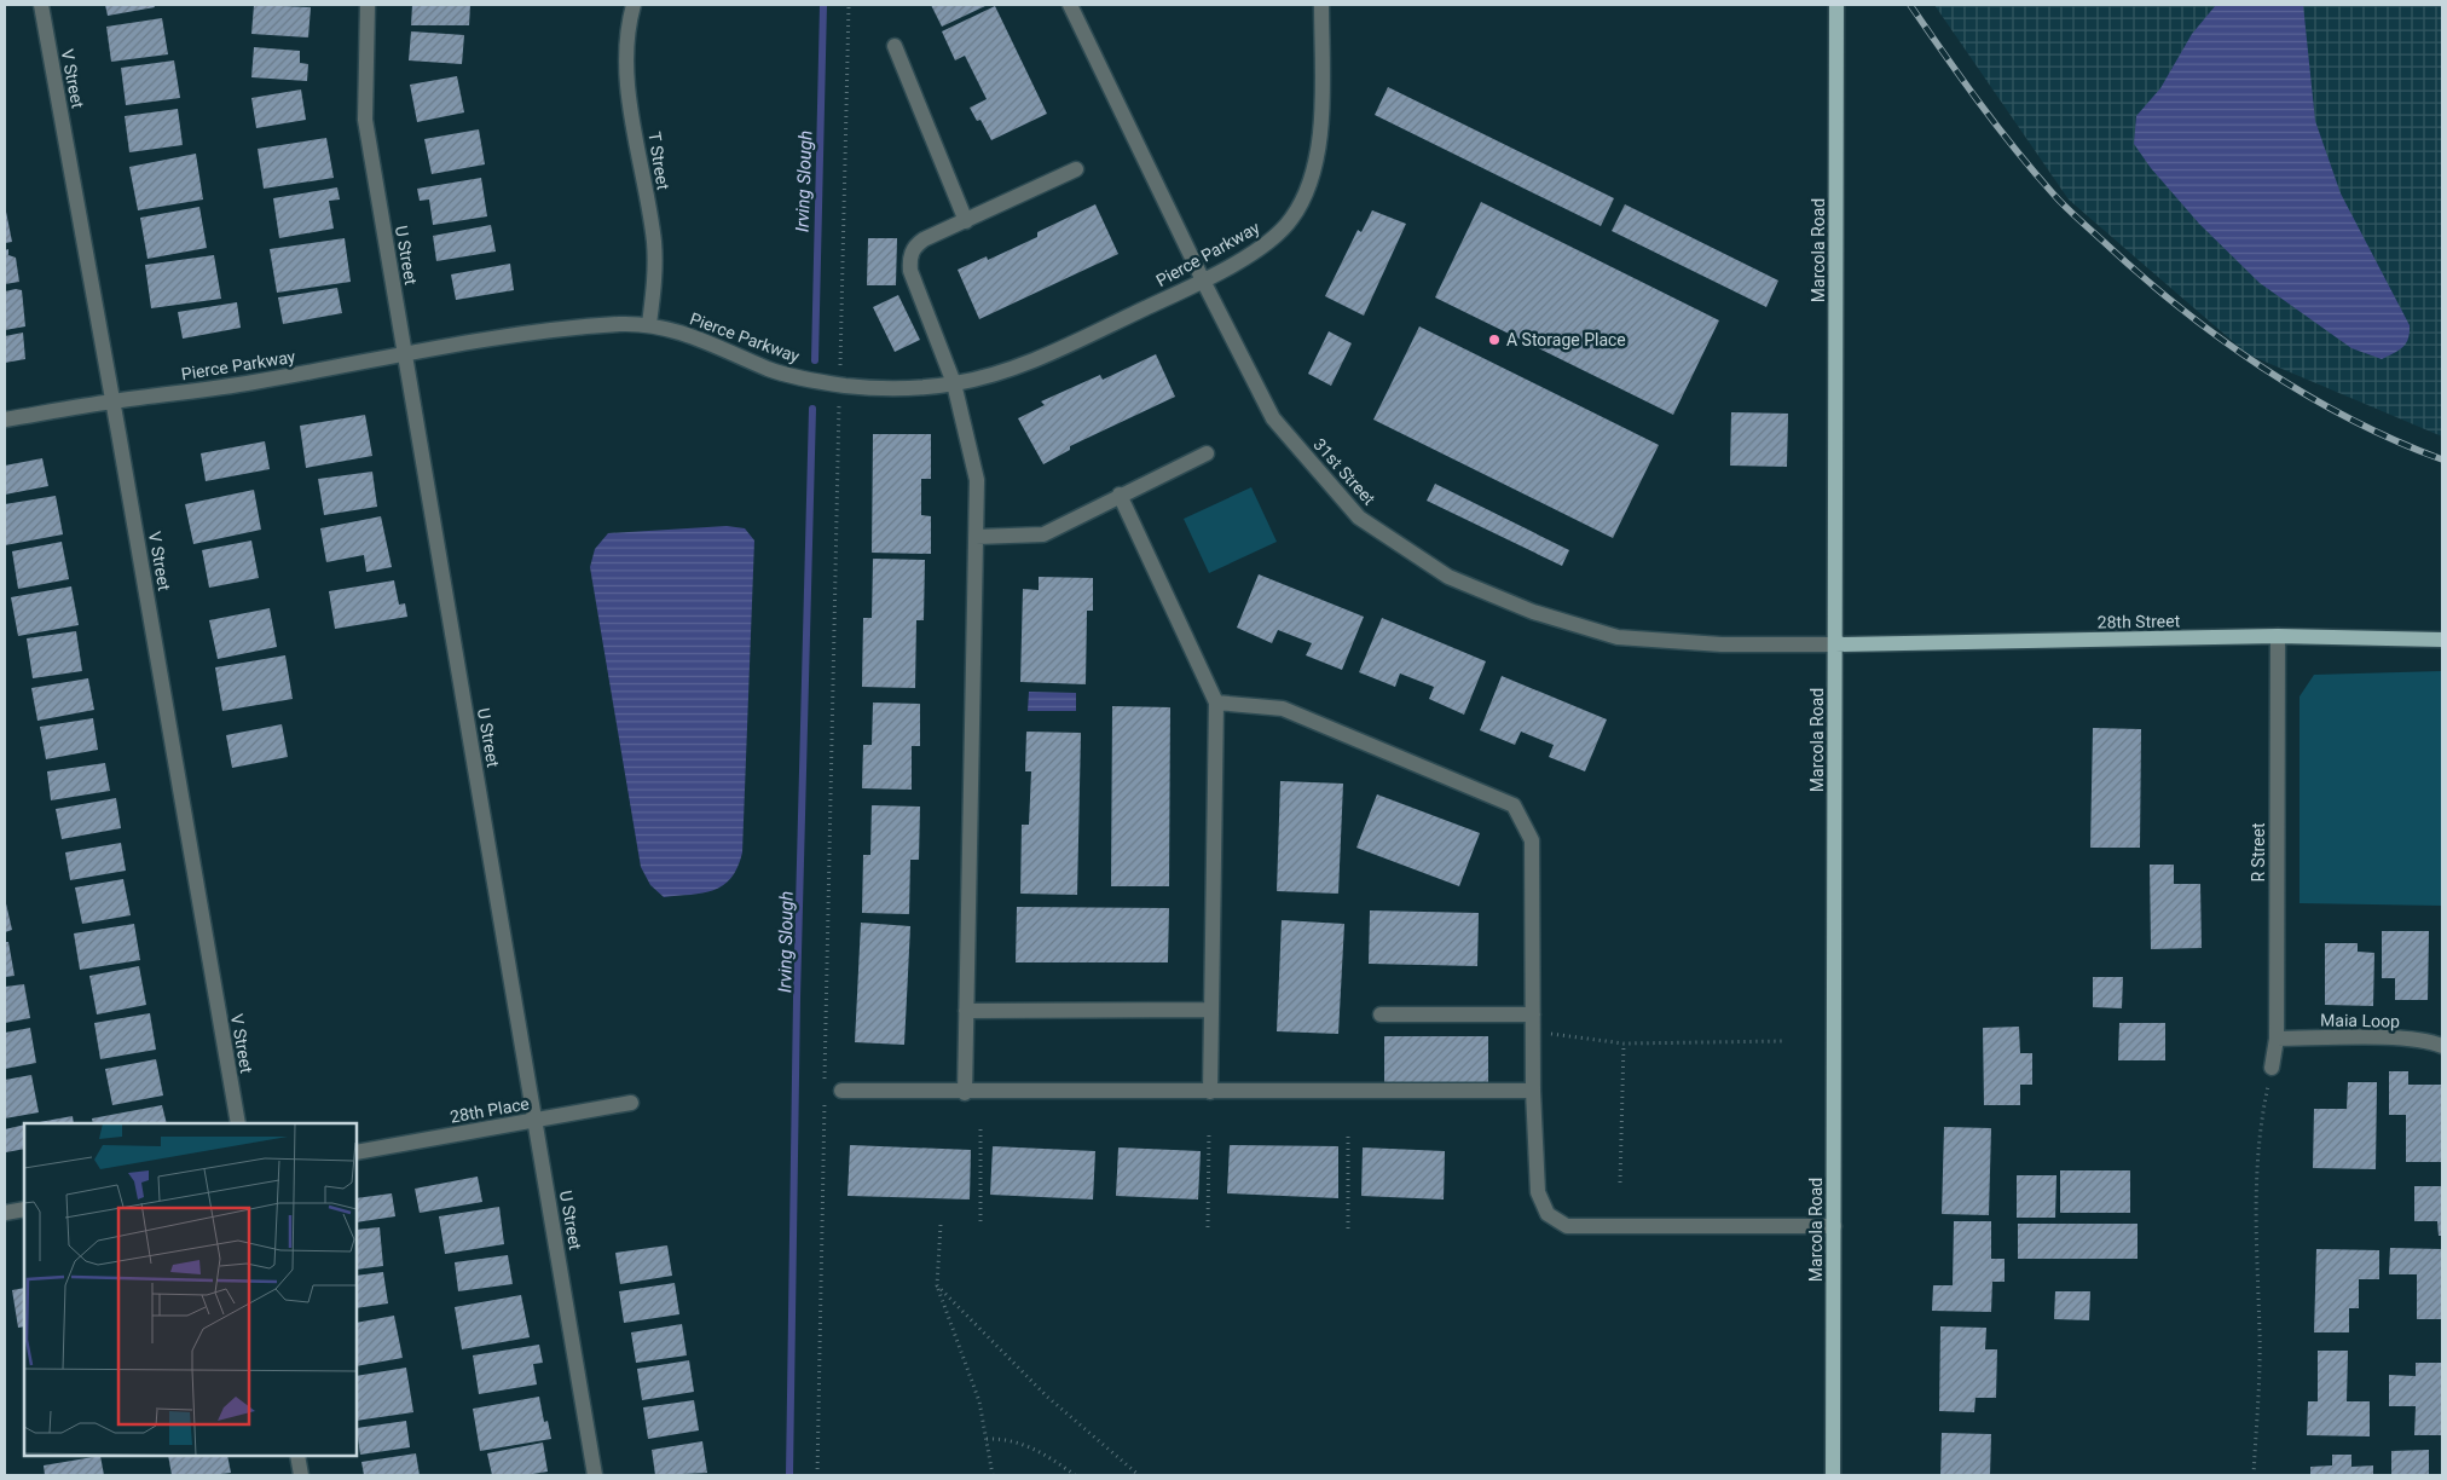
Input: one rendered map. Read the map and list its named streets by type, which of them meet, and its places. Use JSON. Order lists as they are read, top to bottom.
{
  "streets": {
    "main road": ["Marcola Road", "28th Street"],
    "street": [
      "V Street",
      "T Street",
      "Pierce Parkway",
      "U Street",
      "31st Street",
      "R Street",
      "Maia Loop",
      "28th Place"
    ]
  },
  "crossings": [
    ["V Street", "Pierce Parkway"],
    ["T Street", "Pierce Parkway"],
    ["Marcola Road", "31st Street"],
    ["Marcola Road", "28th Street"],
    ["Pierce Parkway", "U Street"],
    ["Pierce Parkway", "31st Street"],
    ["U Street", "28th Place"],
    ["31st Street", "28th Street"],
    ["28th Street", "R Street"],
    ["R Street", "Maia Loop"]
  ],
  "water": ["Irving Slough"],
  "places": ["A Storage Place"]
}
